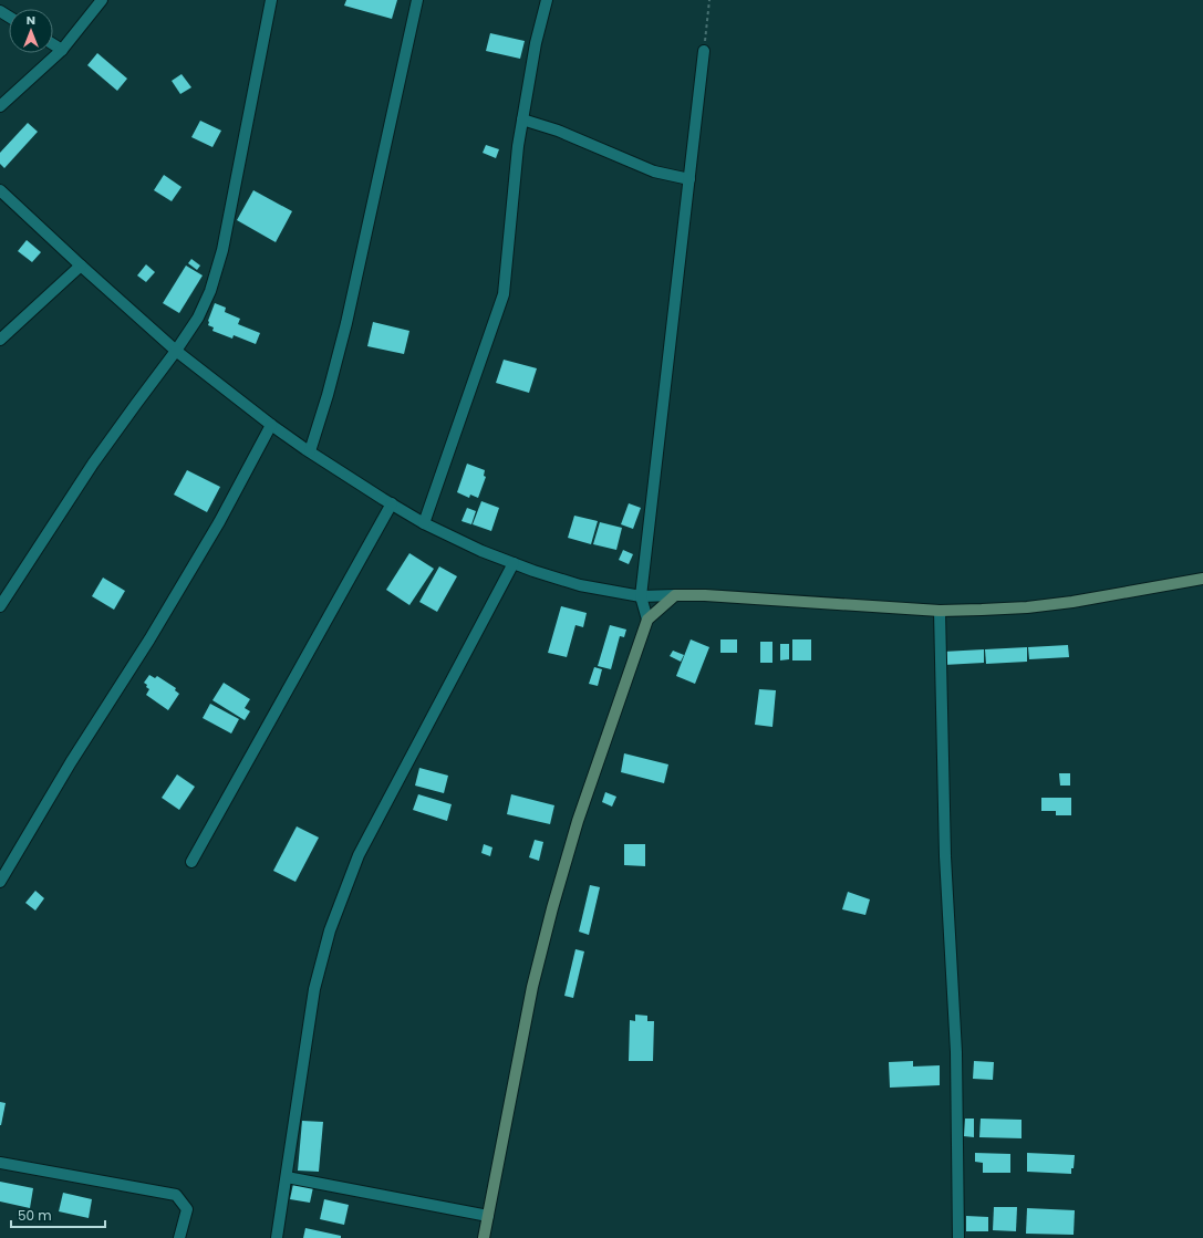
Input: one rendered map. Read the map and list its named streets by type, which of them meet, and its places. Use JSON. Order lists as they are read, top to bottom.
{
  "scale_bar": "50 m",
  "north": "top"
}
